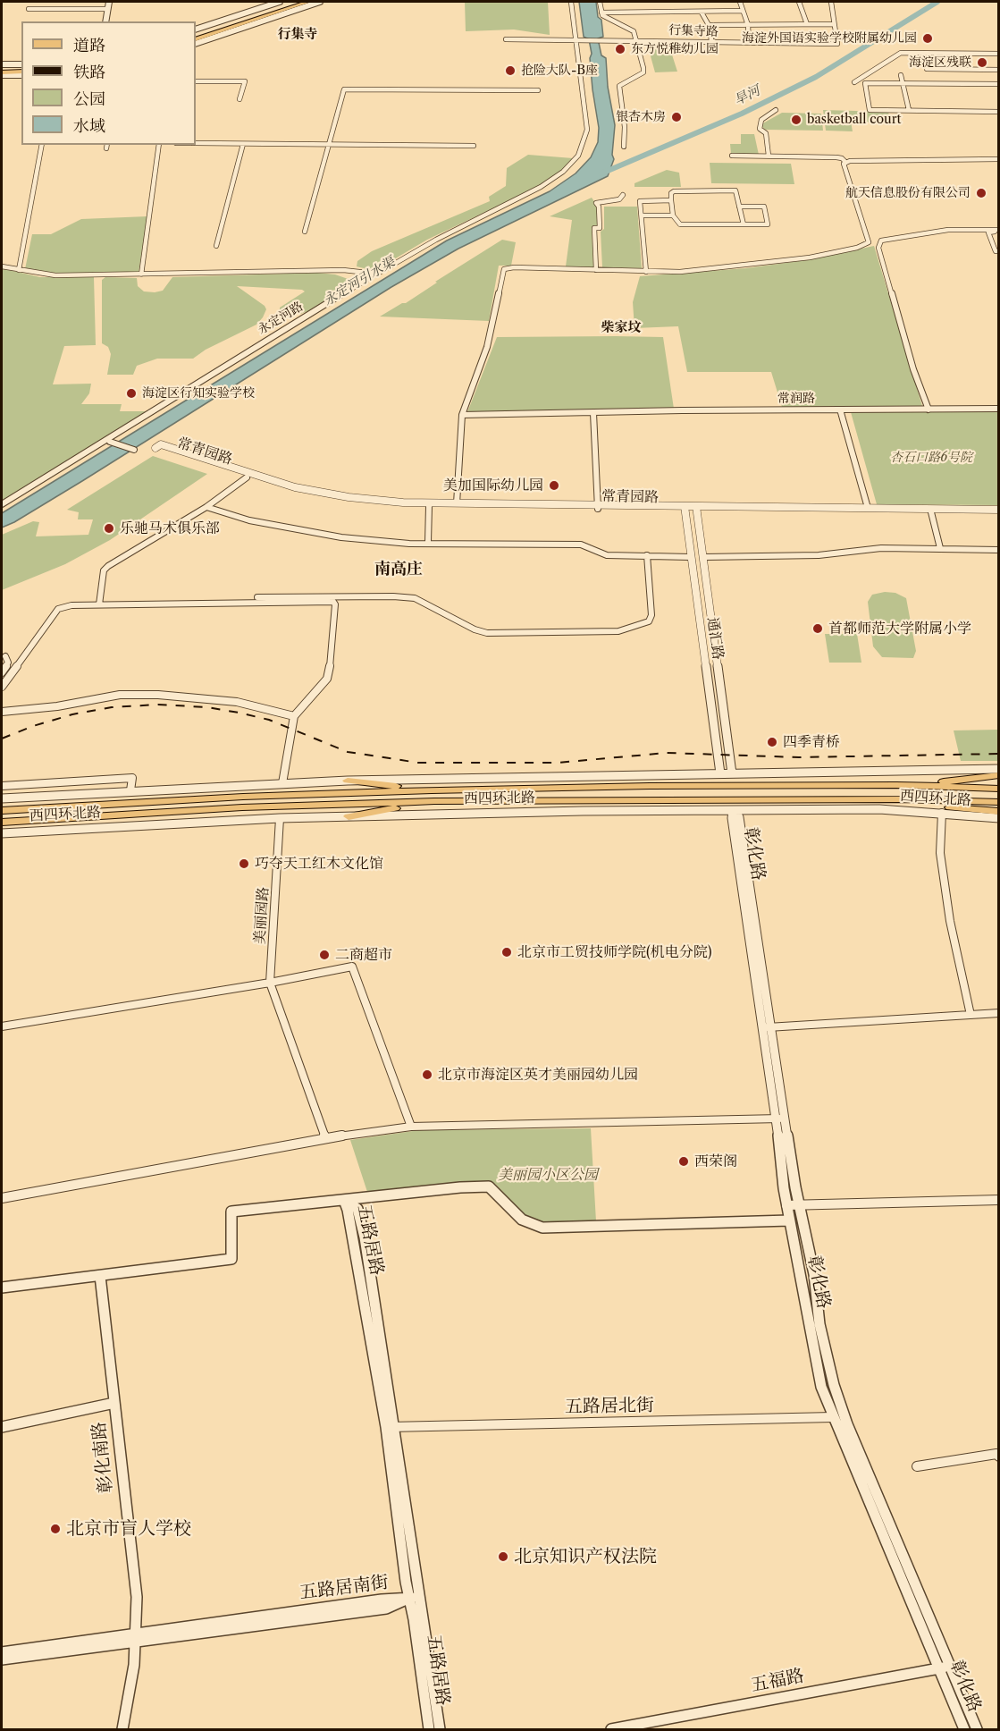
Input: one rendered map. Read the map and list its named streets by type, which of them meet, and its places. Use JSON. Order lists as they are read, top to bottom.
{
  "streets": {
    "main road": ["西四环北路"],
    "street": [
      "行集寺路",
      "永定河路",
      "常润路",
      "常青园路",
      "通汇路",
      "彰化路",
      "美丽园路",
      "五路居路",
      "五路居北街",
      "彰化南路",
      "五路居南街",
      "五福路"
    ]
  },
  "crossings": [
    ["行集寺路", "永定河路"],
    ["常青园路", "通汇路"],
    ["通汇路", "西四环北路"],
    ["西四环北路", "彰化路"],
    ["西四环北路", "美丽园路"],
    ["彰化路", "五路居北街"],
    ["彰化路", "五福路"],
    ["五路居路", "五路居北街"],
    ["五路居路", "五路居南街"],
    ["彰化南路", "五路居南街"]
  ],
  "districts": ["行集寺", "柴家坟", "南高庄"],
  "water": ["旱河", "永定河引水渠"],
  "parks": ["杏石口路6号院", "美丽园小区公园"],
  "places": [
    "海淀外国语实验学校附属幼儿园",
    "东方悦稚幼儿园",
    "海淀区残联",
    "抢险大队-B座",
    "银杏木房",
    "basketball court",
    "航天信息股份有限公司",
    "海淀区行知实验学校",
    "美加国际幼儿园",
    "乐驰马术俱乐部",
    "首都师范大学附属小学",
    "四季青桥",
    "巧夺天工红木文化馆",
    "北京市工贸技师学院(机电分院)",
    "二商超市",
    "北京市海淀区英才美丽园幼儿园",
    "西荣阁",
    "北京市盲人学校",
    "北京知识产权法院"
  ],
  "legend": [
    "道路",
    "铁路",
    "公园",
    "水域"
  ]
}
